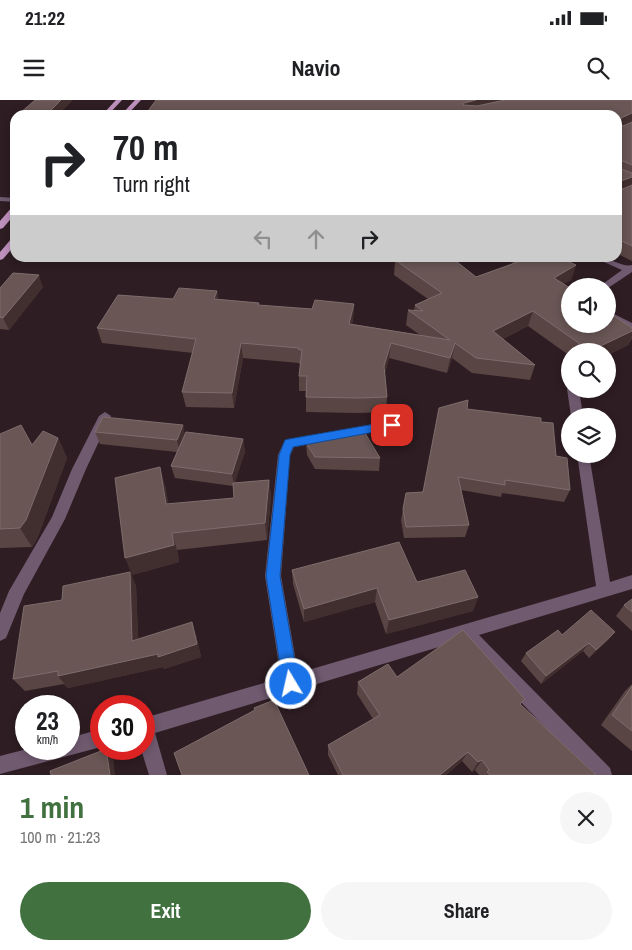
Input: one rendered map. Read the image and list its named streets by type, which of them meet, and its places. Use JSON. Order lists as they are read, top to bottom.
{
  "page": {
    "status": "21:22",
    "header": "Navio",
    "turn": ["70 m", "Turn right"],
    "speed": "23 km/h",
    "limit": "30",
    "heading": ["1 min", "100 m · 21:23"],
    "buttons": ["Exit", "Share"]
  }
}
